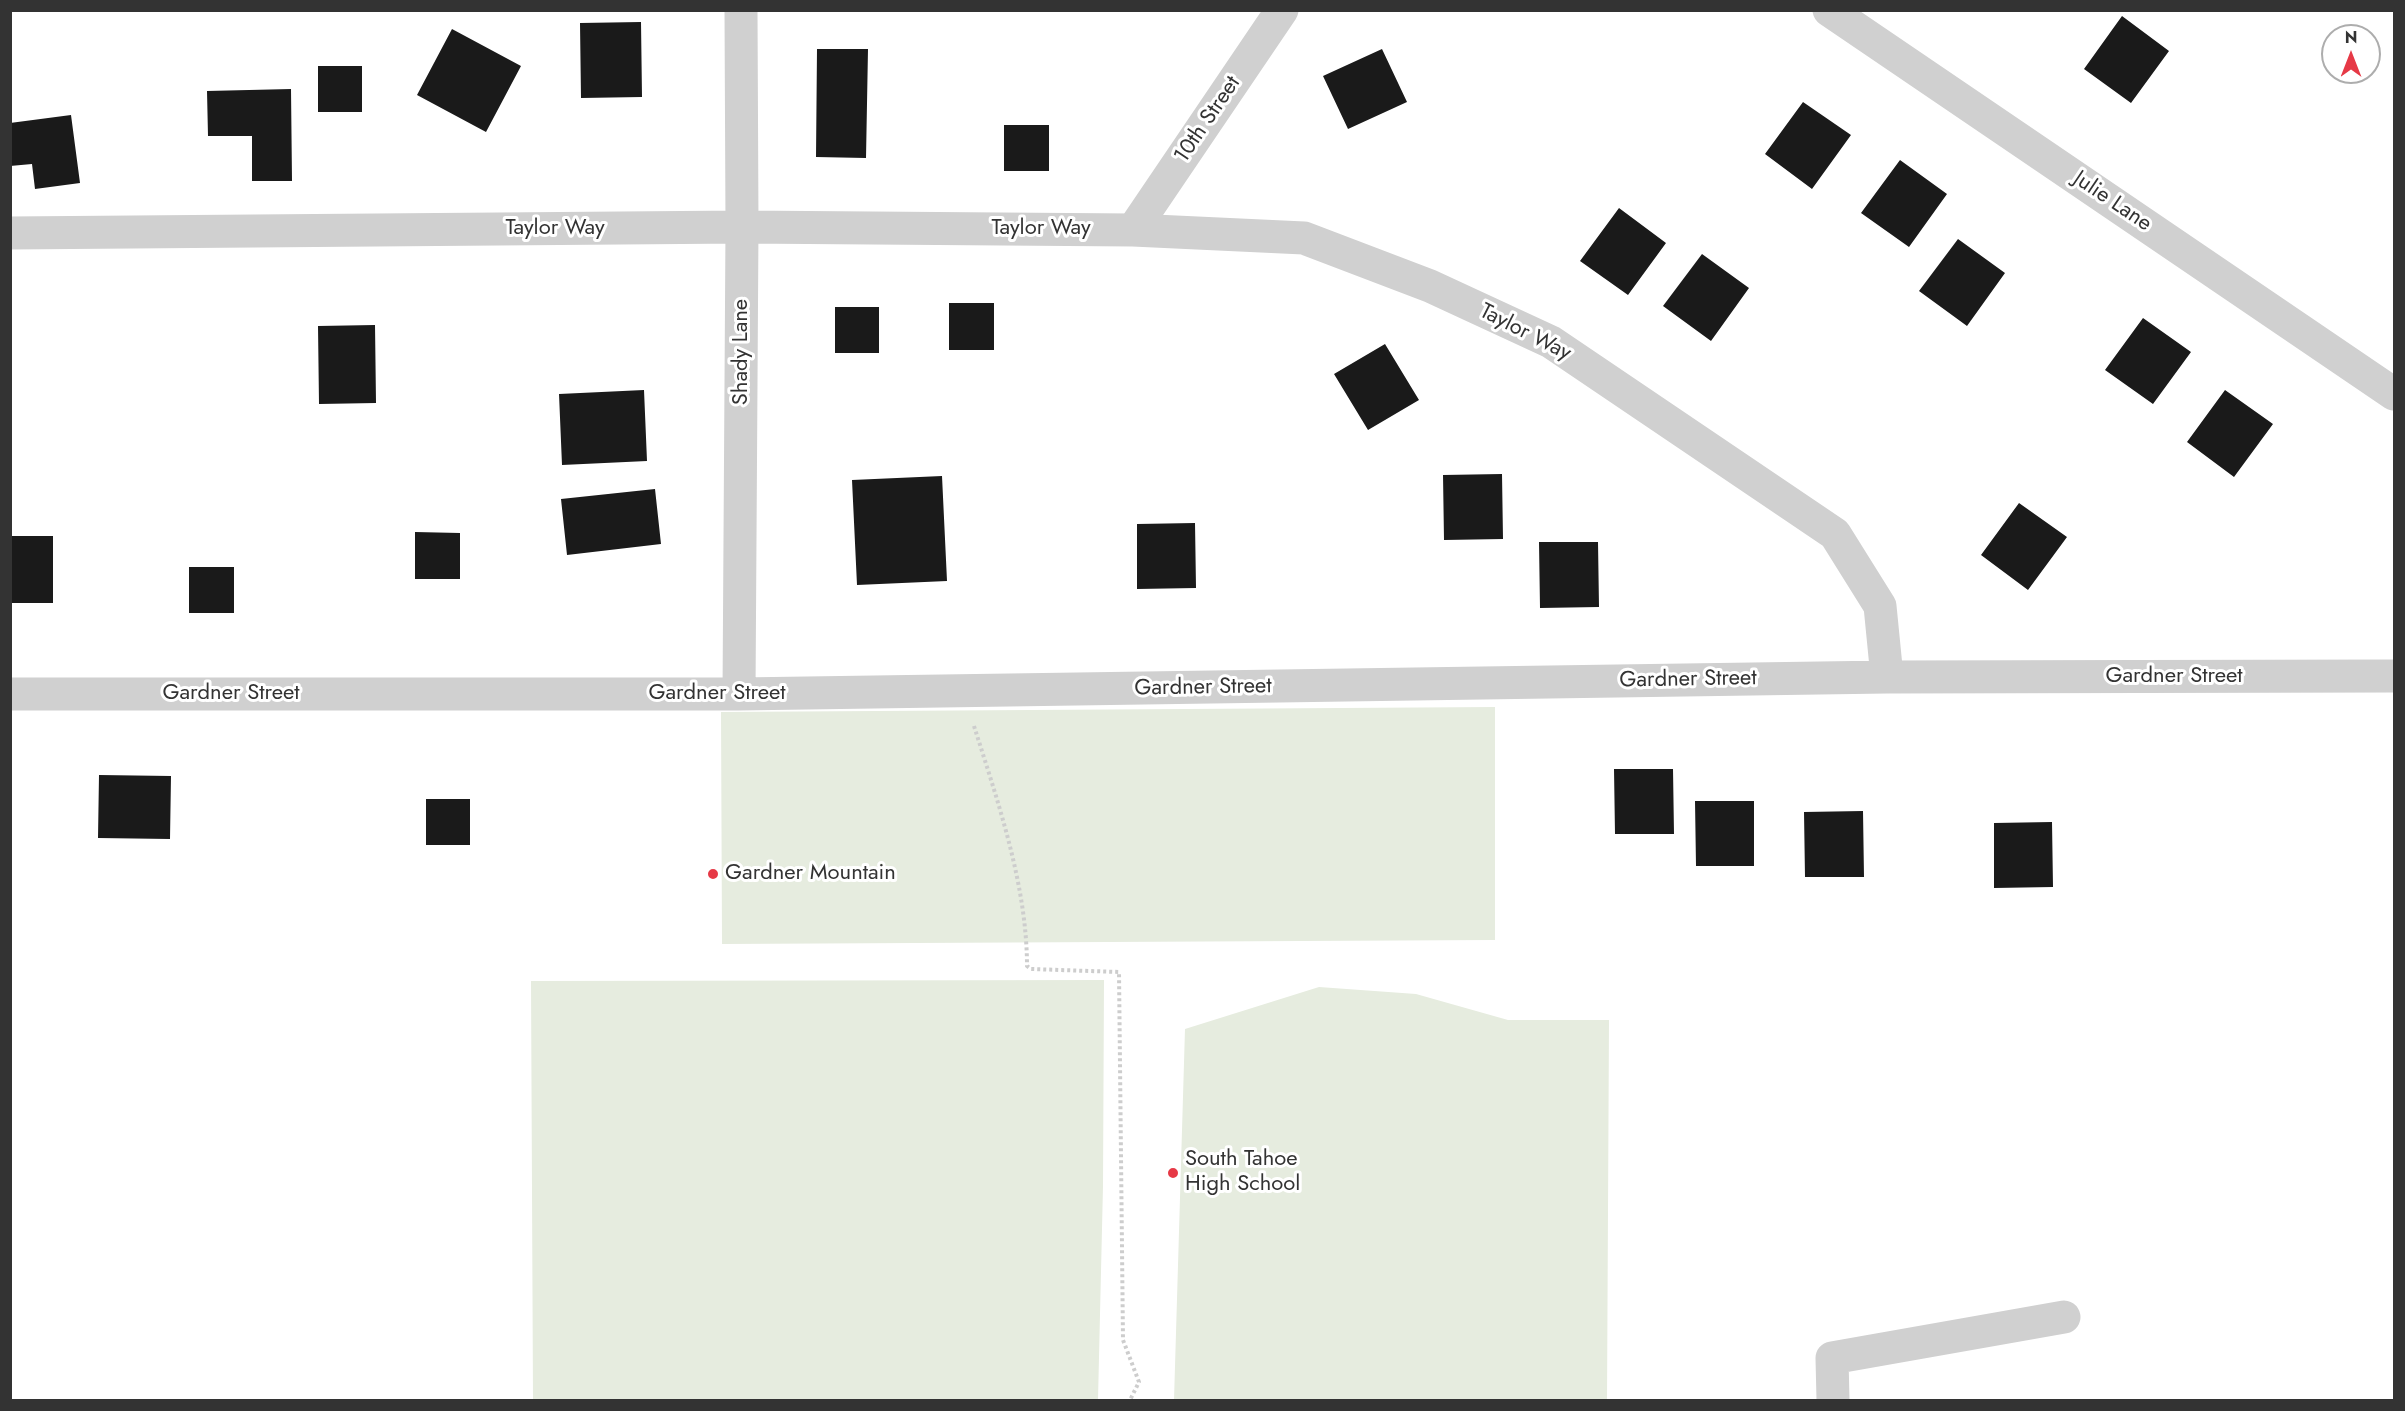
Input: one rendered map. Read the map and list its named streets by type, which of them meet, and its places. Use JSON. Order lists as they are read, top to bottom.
{
  "streets": {
    "street": [
      "10th Street",
      "Julie Lane",
      "Taylor Way",
      "Shady Lane",
      "Gardner Street"
    ]
  },
  "crossings": [
    ["10th Street", "Taylor Way"],
    ["Taylor Way", "Shady Lane"],
    ["Taylor Way", "Gardner Street"],
    ["Shady Lane", "Gardner Street"]
  ],
  "places": ["Gardner Mountain", "South Tahoe High School"],
  "north": "top"
}
